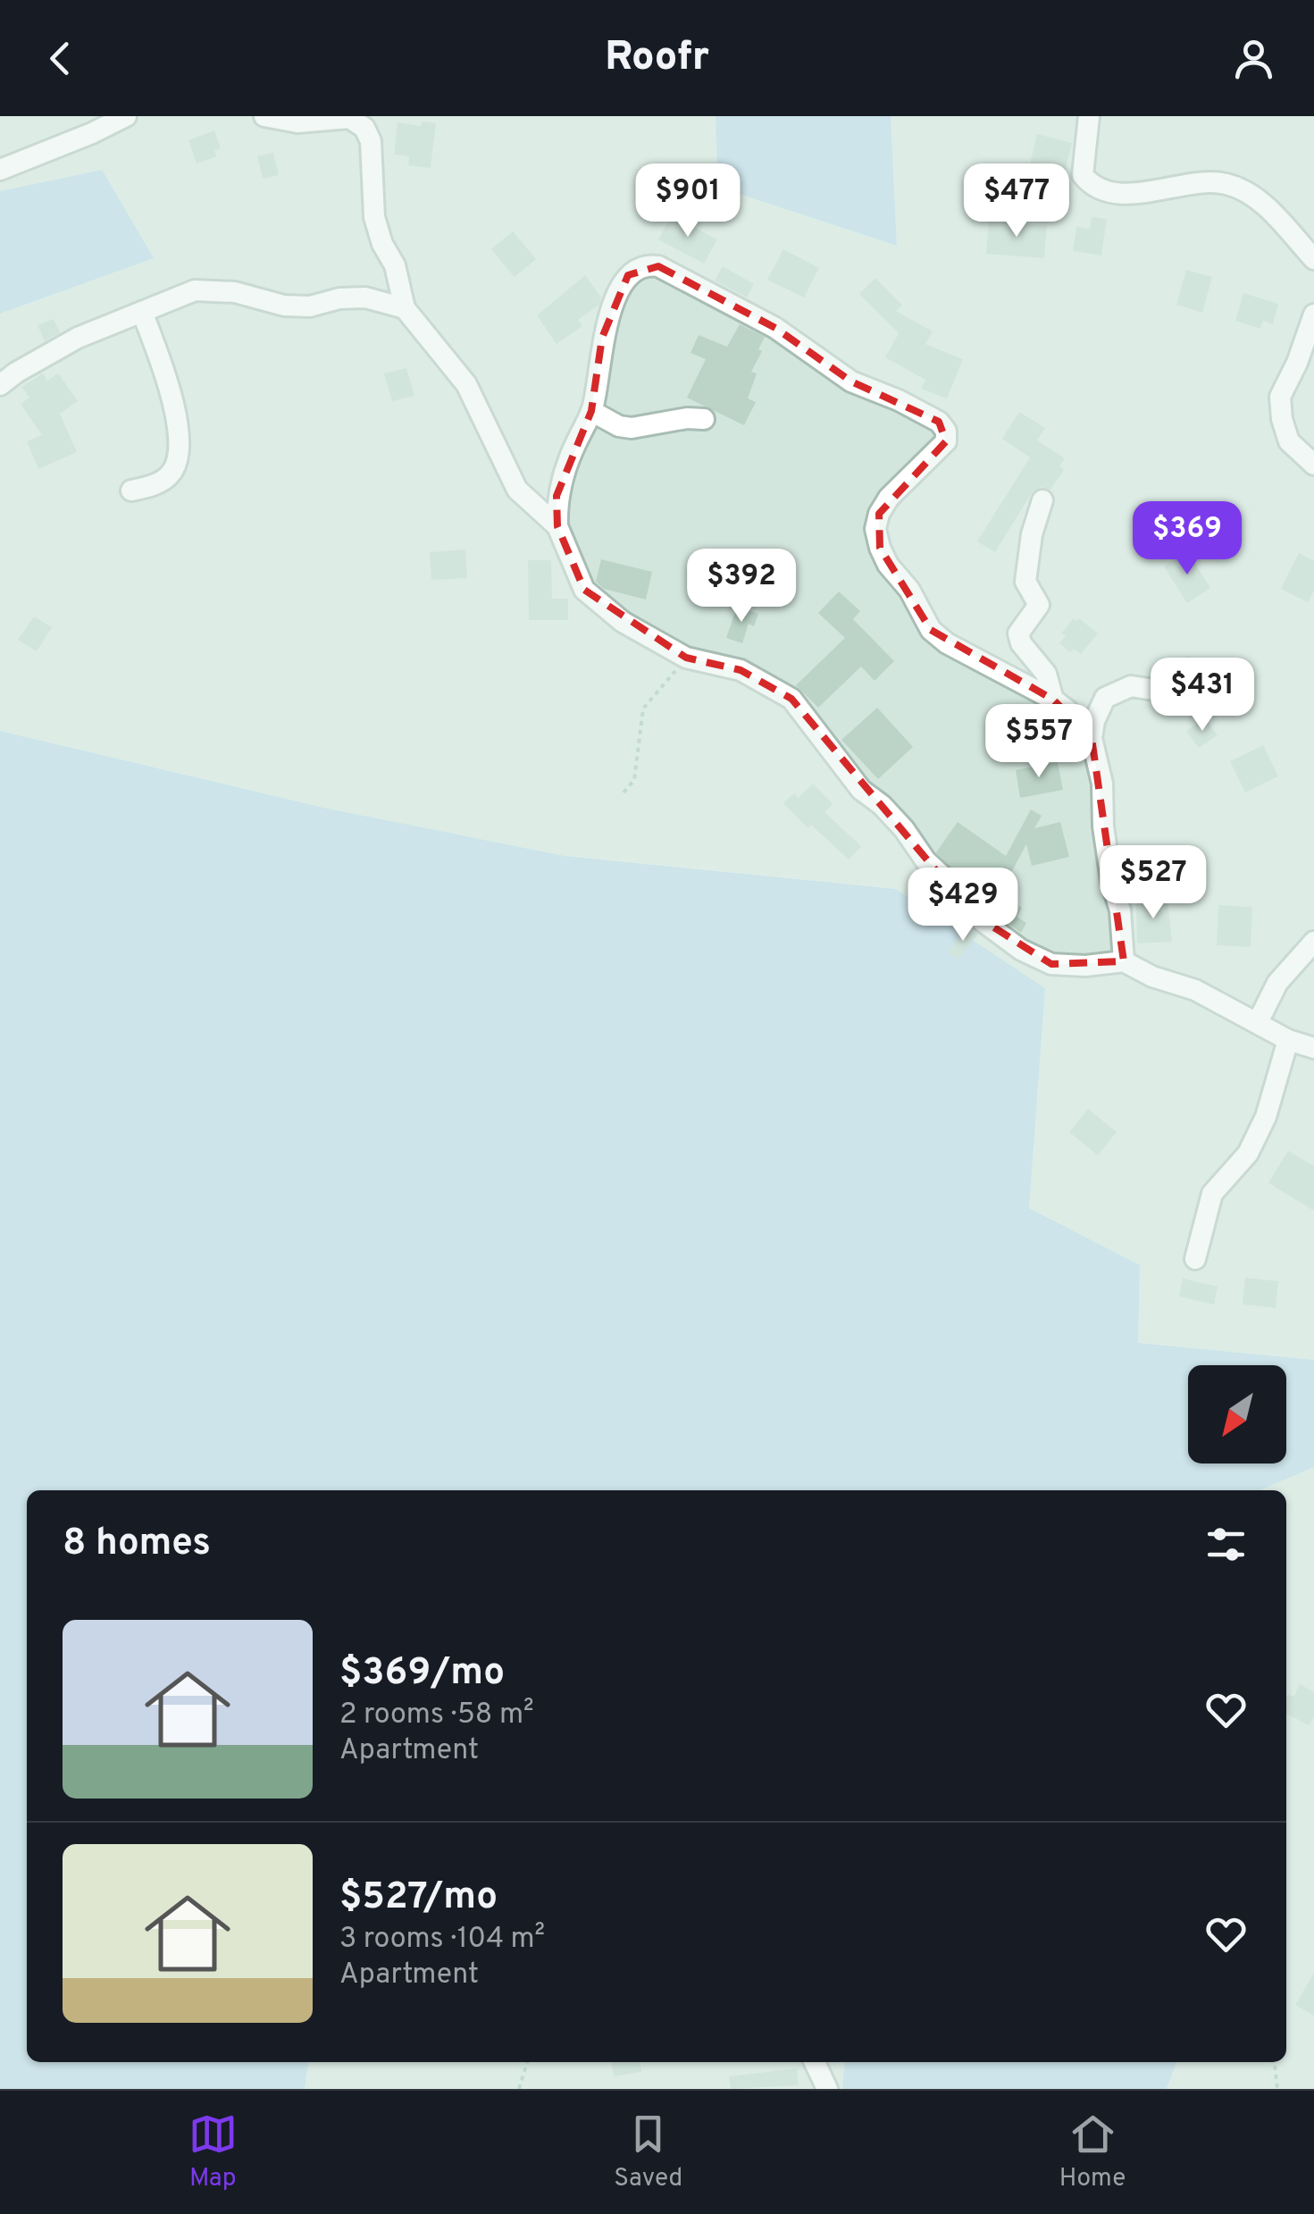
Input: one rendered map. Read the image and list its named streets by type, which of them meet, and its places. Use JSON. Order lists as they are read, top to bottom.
{
  "north": "bottom left",
  "page": {
    "header": "Roofr",
    "price": [
      "$901",
      "$477",
      "$369",
      "$392",
      "$431",
      "$557",
      "$527",
      "$429"
    ],
    "heading": "8 homes",
    "list": [
      {
        "name": "$369/mo",
        "note": "2 rooms · 58 m² · Apartment"
      },
      {
        "name": "$527/mo",
        "note": "3 rooms · 104 m² · Apartment"
      }
    ],
    "tabs": ["Map", "Saved", "Home"]
  }
}
